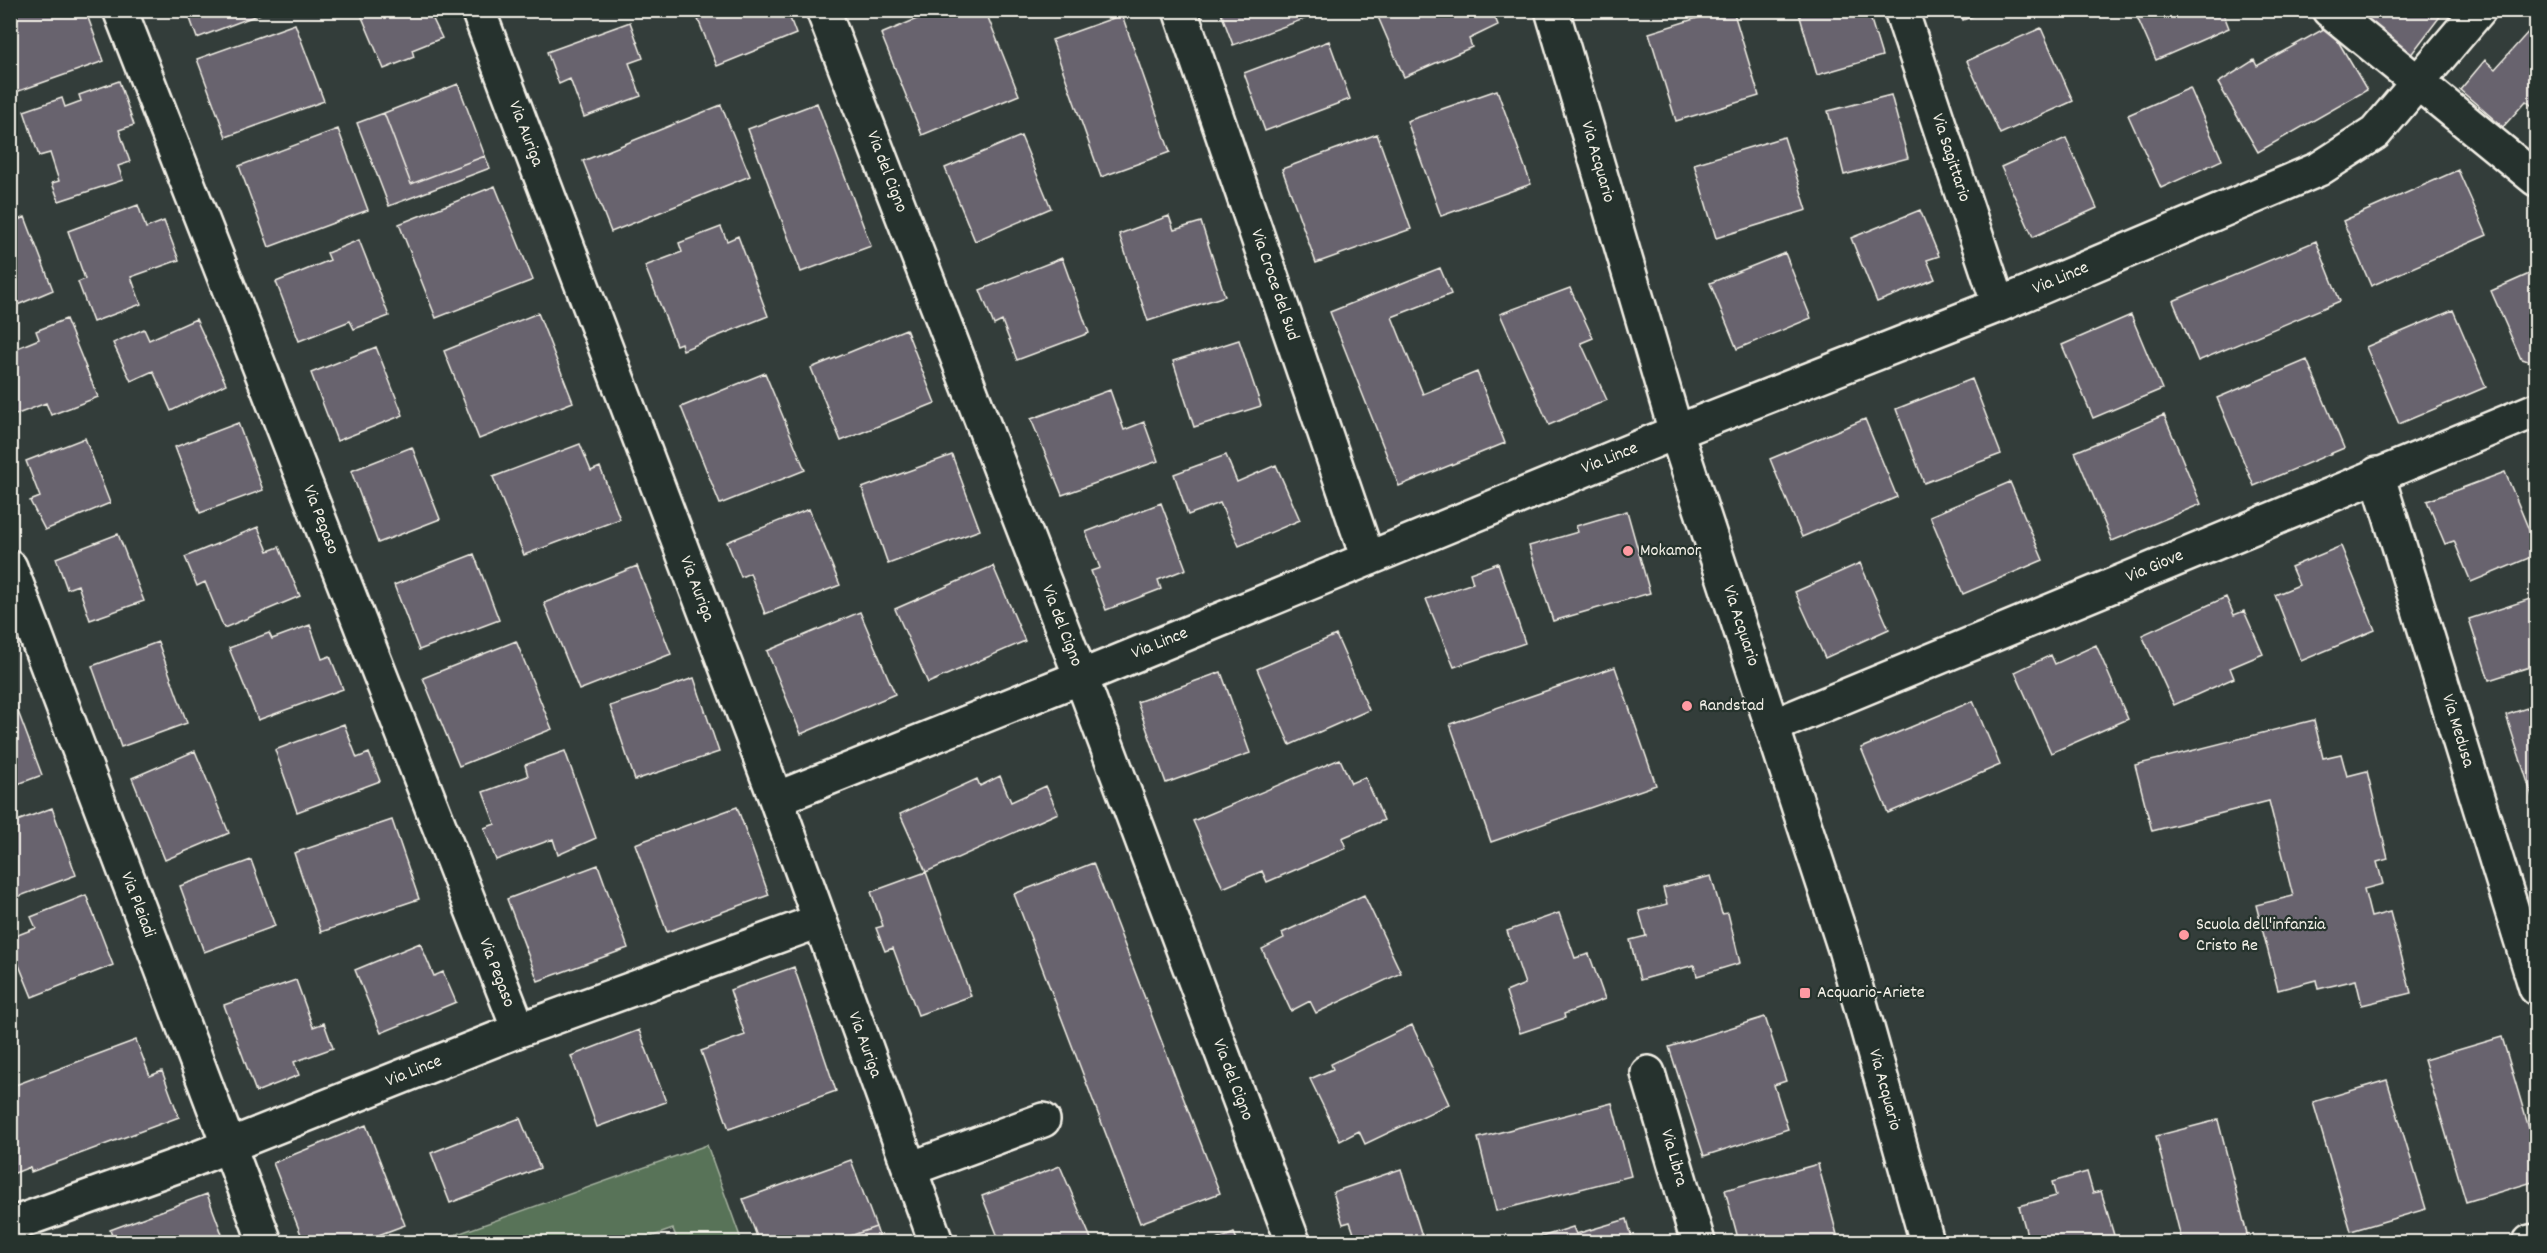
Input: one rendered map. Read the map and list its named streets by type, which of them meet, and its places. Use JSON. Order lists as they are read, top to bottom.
{
  "streets": {
    "street": [
      "Via Auriga",
      "Via Sagittario",
      "Via Acquario",
      "Via del Cigno",
      "Via Lince",
      "Via Croce del Sud",
      "Via Pegaso",
      "Via Giove",
      "Via Medusa",
      "Via Pleiadi",
      "Via Libra"
    ]
  },
  "crossings": [
    ["Via Auriga", "Via Lince"],
    ["Via Sagittario", "Via Lince"],
    ["Via Acquario", "Via Lince"],
    ["Via Acquario", "Via Giove"],
    ["Via del Cigno", "Via Lince"],
    ["Via Lince", "Via Croce del Sud"],
    ["Via Lince", "Via Pegaso"],
    ["Via Lince", "Via Pleiadi"],
    ["Via Giove", "Via Medusa"]
  ],
  "places": {
    "other": ["Mokamor", "Randstad", "Scuola dell'infanzia Cristo Re"],
    "transit": ["Acquario-Ariete"]
  }
}
